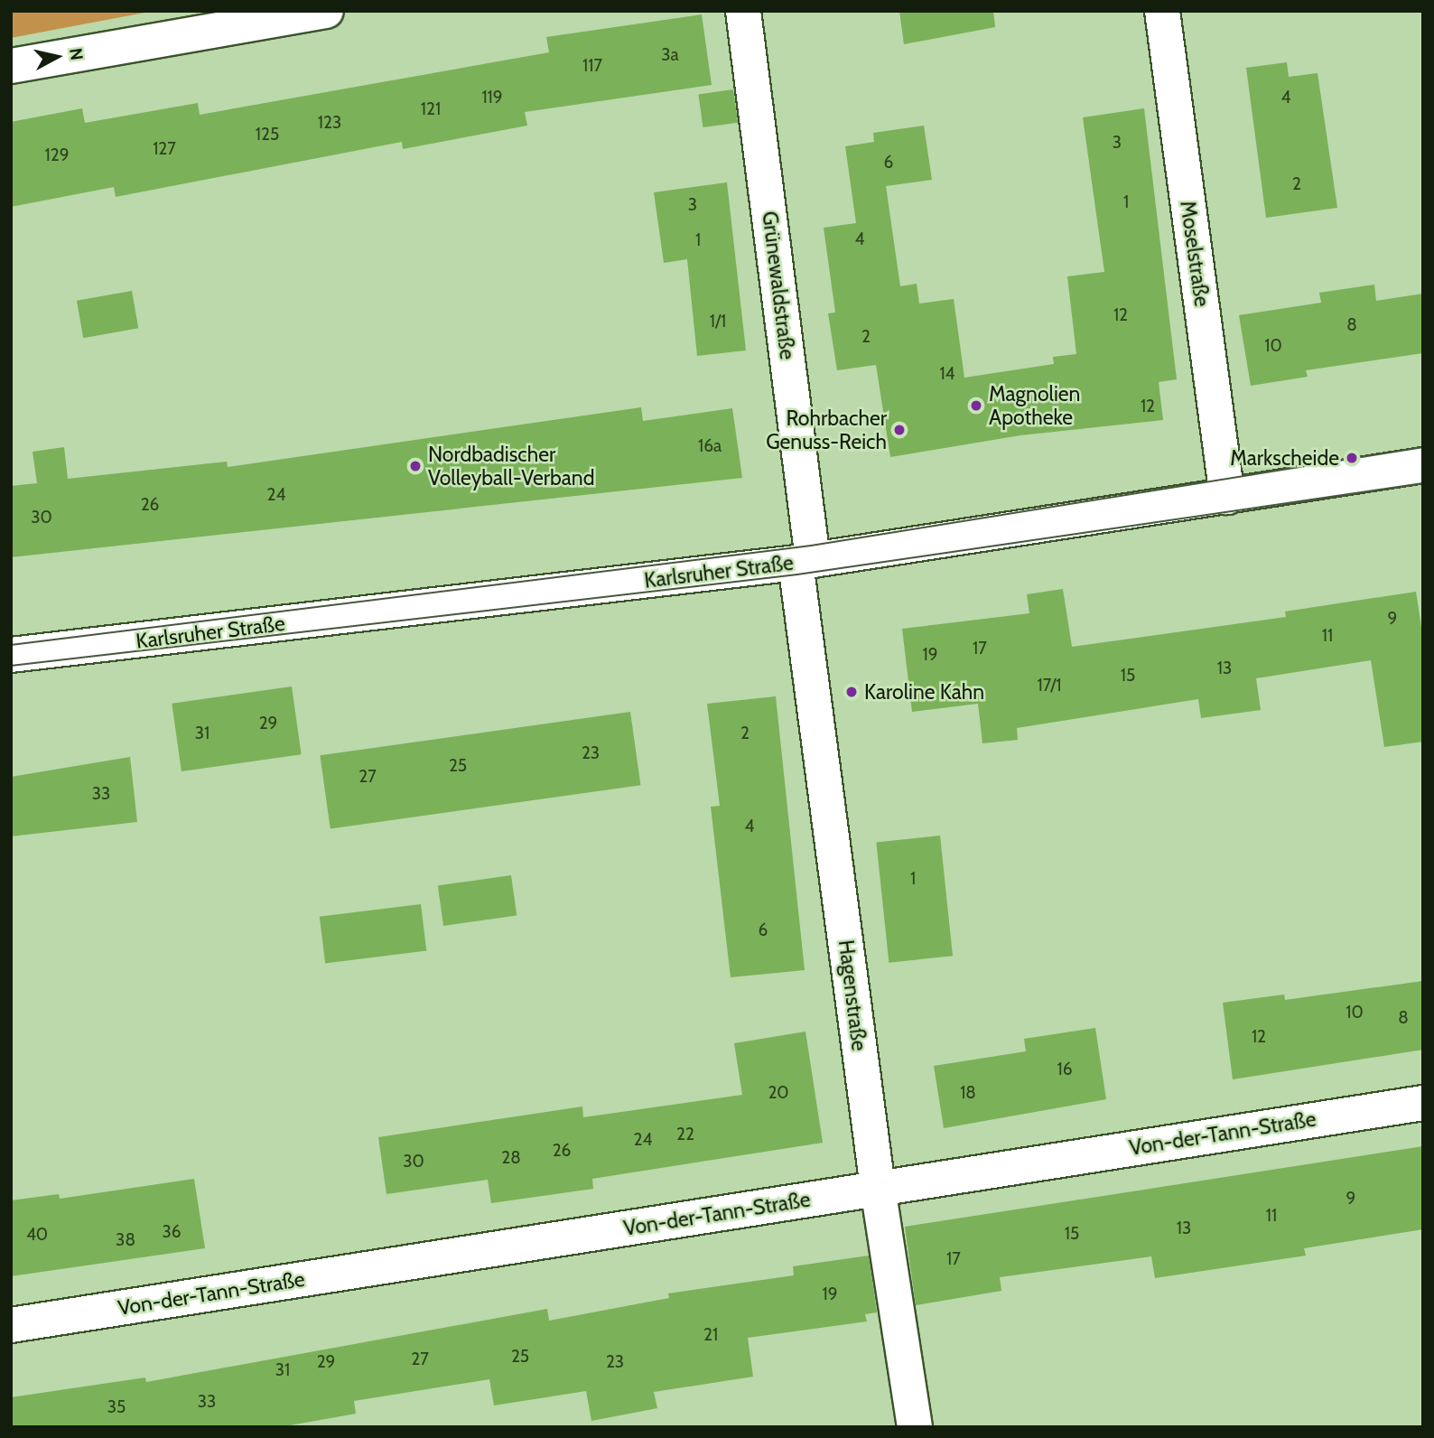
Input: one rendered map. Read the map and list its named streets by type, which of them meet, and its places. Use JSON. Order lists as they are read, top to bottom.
{
  "streets": {
    "street": [
      "Moselstraße",
      "Grünewaldstraße",
      "Karlsruher Straße",
      "Hagenstraße",
      "Von-der-Tann-Straße"
    ]
  },
  "crossings": [
    ["Moselstraße", "Karlsruher Straße"],
    ["Grünewaldstraße", "Karlsruher Straße"],
    ["Grünewaldstraße", "Hagenstraße"],
    ["Karlsruher Straße", "Hagenstraße"],
    ["Hagenstraße", "Von-der-Tann-Straße"]
  ],
  "places": [
    "Magnolien Apotheke",
    "Rohrbacher Genuss-Reich",
    "Markscheide",
    "Nordbadischer Volleyball-Verband",
    "Karoline Kahn"
  ],
  "house_numbers": [
    "3a",
    "117",
    "119",
    "4",
    "121",
    "123",
    "125",
    "3",
    "127",
    "129",
    "6",
    "2",
    "1",
    "3",
    "4",
    "1",
    "12",
    "1/1",
    "8",
    "2",
    "10",
    "14",
    "12",
    "16a",
    "24",
    "26",
    "30",
    "9",
    "11",
    "17",
    "19",
    "13",
    "15",
    "17/1",
    "29",
    "31",
    "2",
    "23",
    "25",
    "27",
    "33",
    "4",
    "1",
    "6",
    "10",
    "8",
    "12",
    "16",
    "20",
    "18",
    "22",
    "24",
    "26",
    "28",
    "30",
    "9",
    "11",
    "13",
    "36",
    "15",
    "40",
    "38",
    "17",
    "19",
    "21",
    "25",
    "27",
    "29",
    "23",
    "31",
    "33",
    "35"
  ],
  "north": "right"
}
